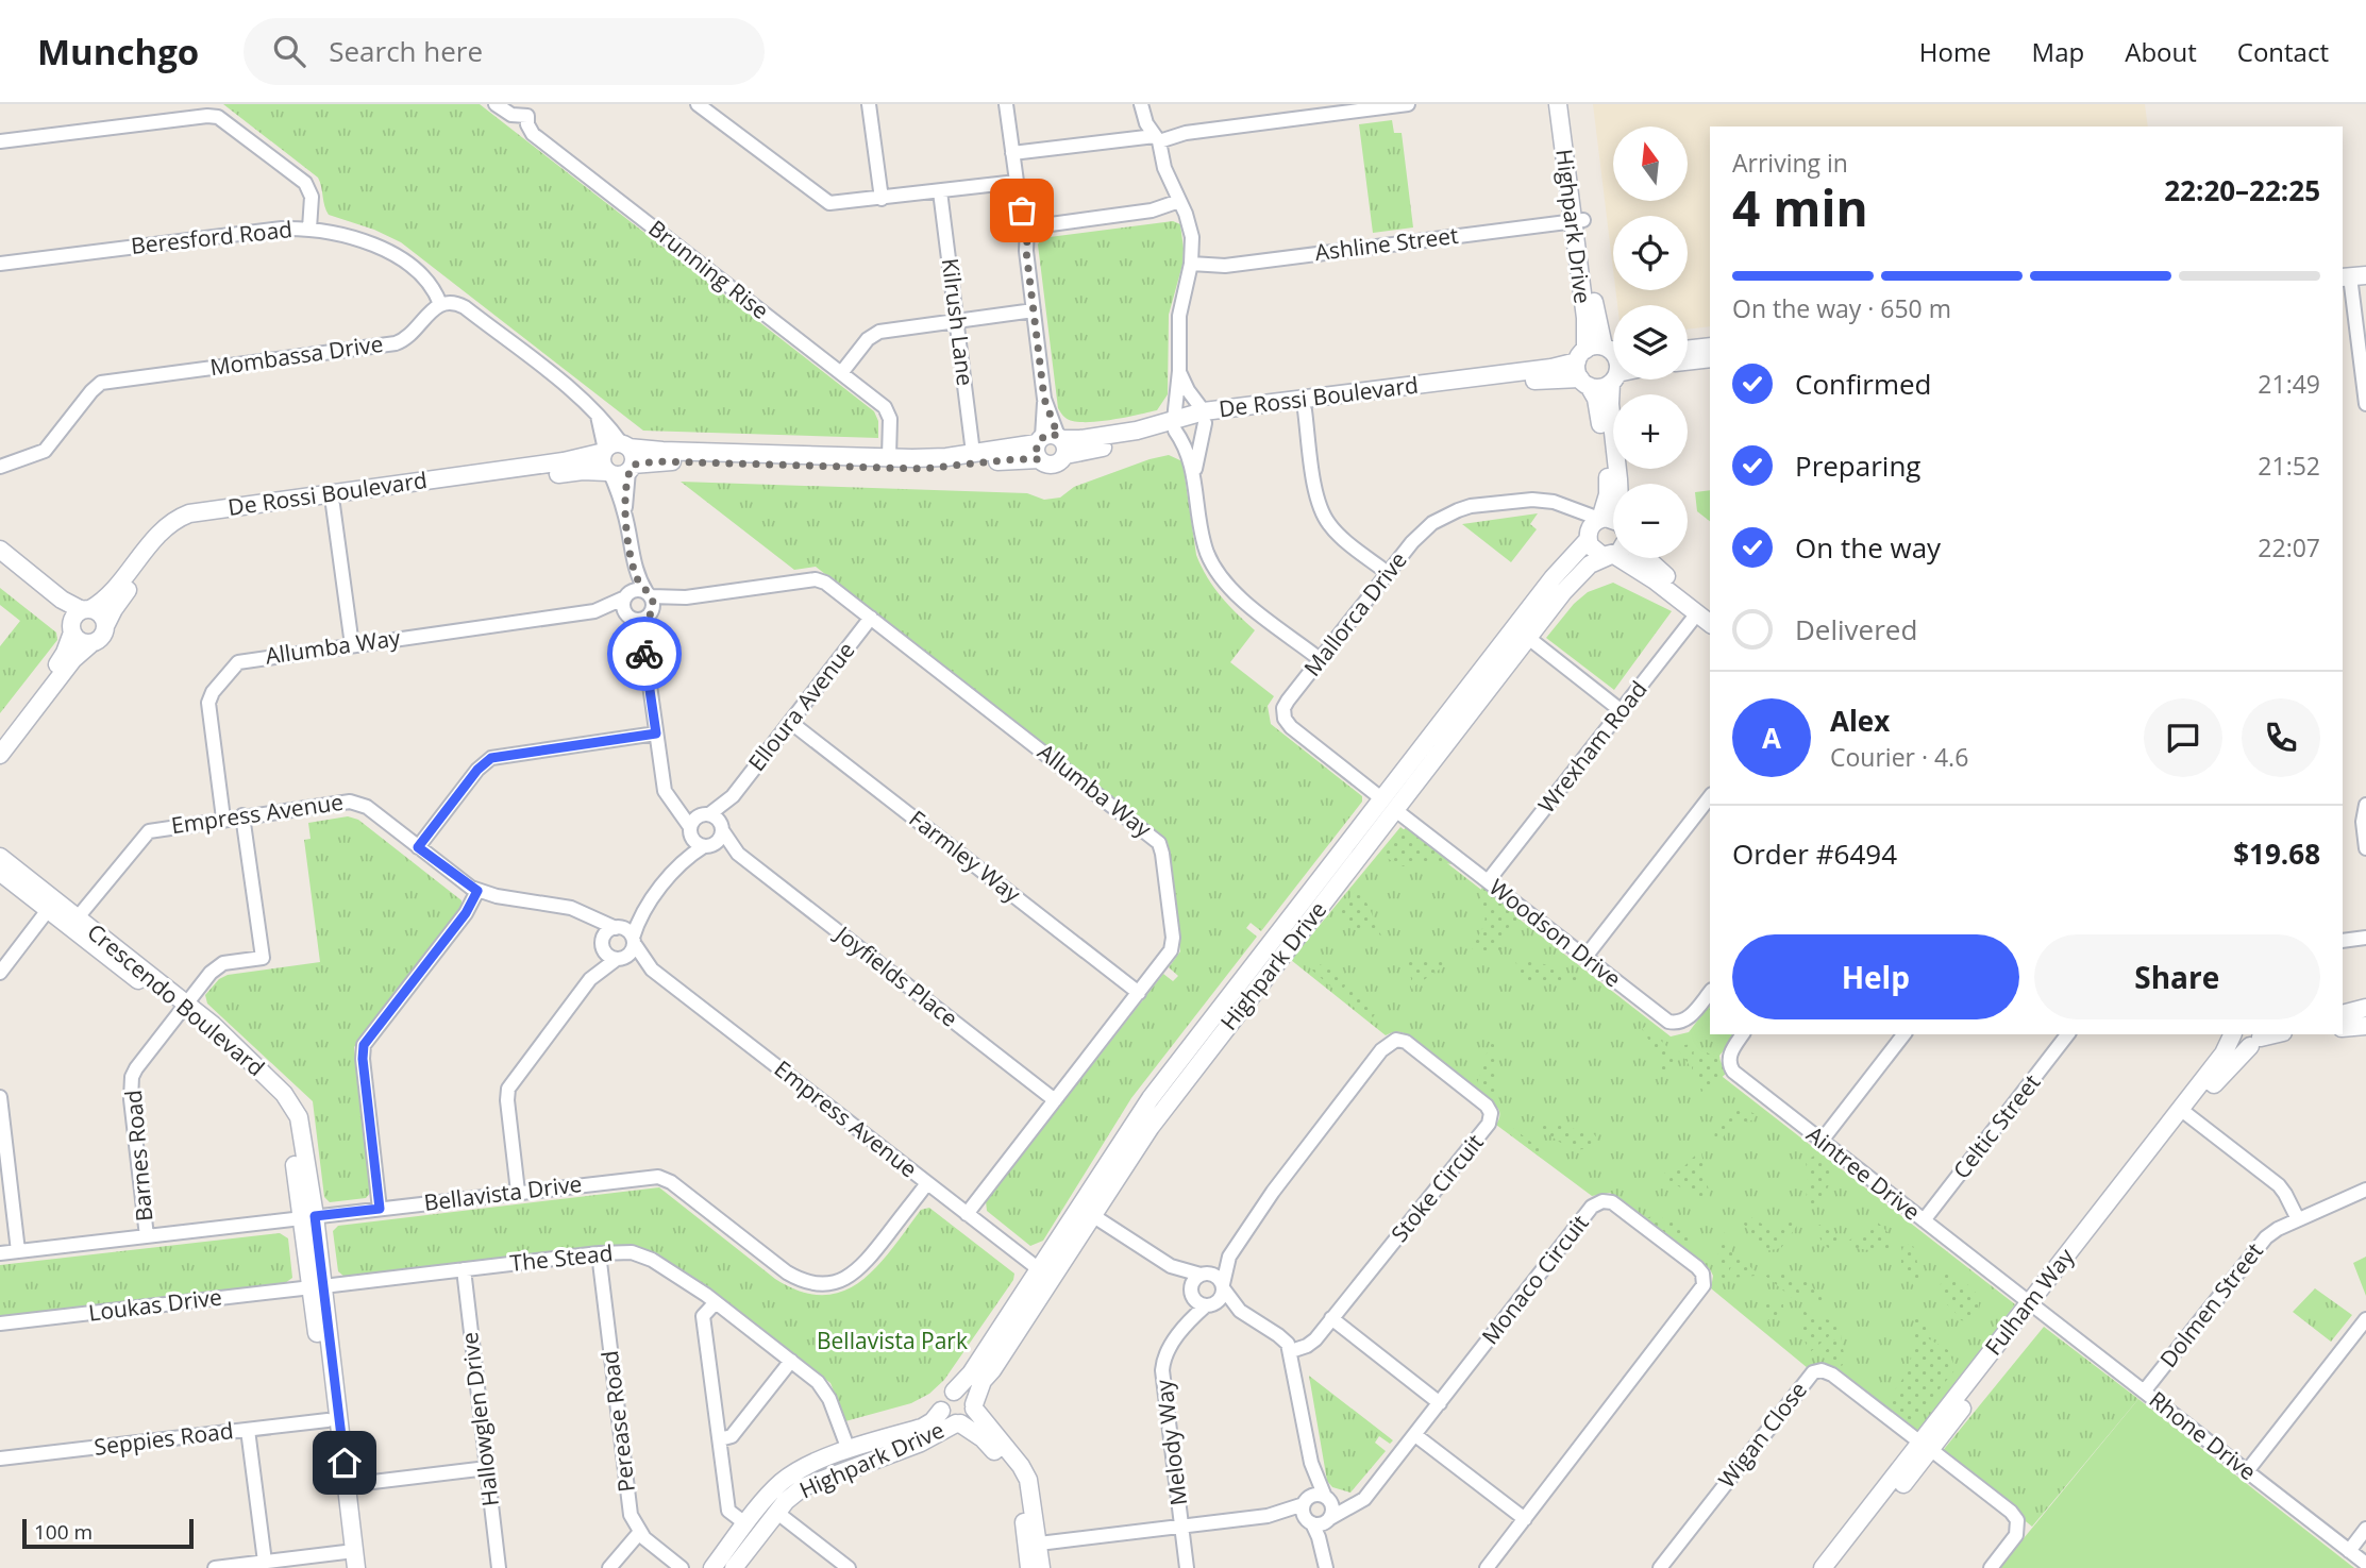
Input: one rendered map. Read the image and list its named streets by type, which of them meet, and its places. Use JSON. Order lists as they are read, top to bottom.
{
  "streets": {
    "street": [
      "Highpark Drive",
      "Beresford Road",
      "Ashline Street",
      "Brunning Rise",
      "Kilrush Lane",
      "Mombassa Drive",
      "De Rossi Boulevard",
      "Mallorca Drive",
      "Allumba Way",
      "Elloura Avenue",
      "Wrexham Road",
      "Empress Avenue",
      "Farmley Way",
      "Woodson Drive",
      "Joyfields Place",
      "Crescendo Boulevard",
      "Celtic Street",
      "Barnes Road",
      "Aintree Drive",
      "Stoke Circuit",
      "Bellavista Drive",
      "The Stead",
      "Monaco Circuit",
      "Fulham Way",
      "Loukas Drive",
      "Dolmen Street",
      "Hallowglen Drive",
      "Perease Road",
      "Wigan Close",
      "Rhone Drive",
      "Seppies Road",
      "Melody Way"
    ]
  },
  "crossings": [
    ["Highpark Drive", "Ashline Street"],
    ["Highpark Drive", "De Rossi Boulevard"],
    ["Highpark Drive", "Mallorca Drive"],
    ["Highpark Drive", "Empress Avenue"],
    ["Highpark Drive", "Woodson Drive"],
    ["Highpark Drive", "The Stead"],
    ["Beresford Road", "Mombassa Drive"],
    ["Brunning Rise", "De Rossi Boulevard"],
    ["Kilrush Lane", "De Rossi Boulevard"],
    ["Mallorca Drive", "Woodson Drive"],
    ["Allumba Way", "Elloura Avenue"],
    ["Allumba Way", "Empress Avenue"],
    ["Allumba Way", "Farmley Way"],
    ["Allumba Way", "Joyfields Place"],
    ["Elloura Avenue", "Farmley Way"],
    ["Elloura Avenue", "Joyfields Place"],
    ["Wrexham Road", "Woodson Drive"],
    ["Empress Avenue", "Crescendo Boulevard"],
    ["Empress Avenue", "Barnes Road"],
    ["Empress Avenue", "Bellavista Drive"],
    ["Crescendo Boulevard", "Barnes Road"],
    ["Crescendo Boulevard", "Bellavista Drive"],
    ["Crescendo Boulevard", "The Stead"],
    ["Crescendo Boulevard", "Loukas Drive"],
    ["Celtic Street", "Aintree Drive"],
    ["Barnes Road", "Bellavista Drive"],
    ["Aintree Drive", "Fulham Way"],
    ["Aintree Drive", "Rhone Drive"],
    ["Stoke Circuit", "Melody Way"],
    ["The Stead", "Loukas Drive"],
    ["The Stead", "Hallowglen Drive"],
    ["The Stead", "Perease Road"],
    ["Fulham Way", "Wigan Close"],
    ["Fulham Way", "Rhone Drive"],
    ["Dolmen Street", "Rhone Drive"]
  ],
  "parks": ["Bellavista Park"],
  "scale_bar": "100 m",
  "north": "top",
  "page": {
    "header": "Munchgo",
    "search": "Search here",
    "nav": [
      "Home",
      "Map",
      "About",
      "Contact"
    ],
    "map_buttons": ["+", "−"],
    "heading": ["4 min", "Arriving in", "22:20–22:25"],
    "panel": [
      "Alex",
      "Courier · 4.6",
      "Order #6494",
      "$19.68"
    ],
    "bar": "On the way · 650 m",
    "list": [
      ["Confirmed", "21:49"],
      ["Preparing", "21:52"],
      ["On the way", "22:07"],
      "Delivered"
    ],
    "round": "A",
    "buttons": ["Help", "Share"],
    "scale": "100 m"
  }
}
